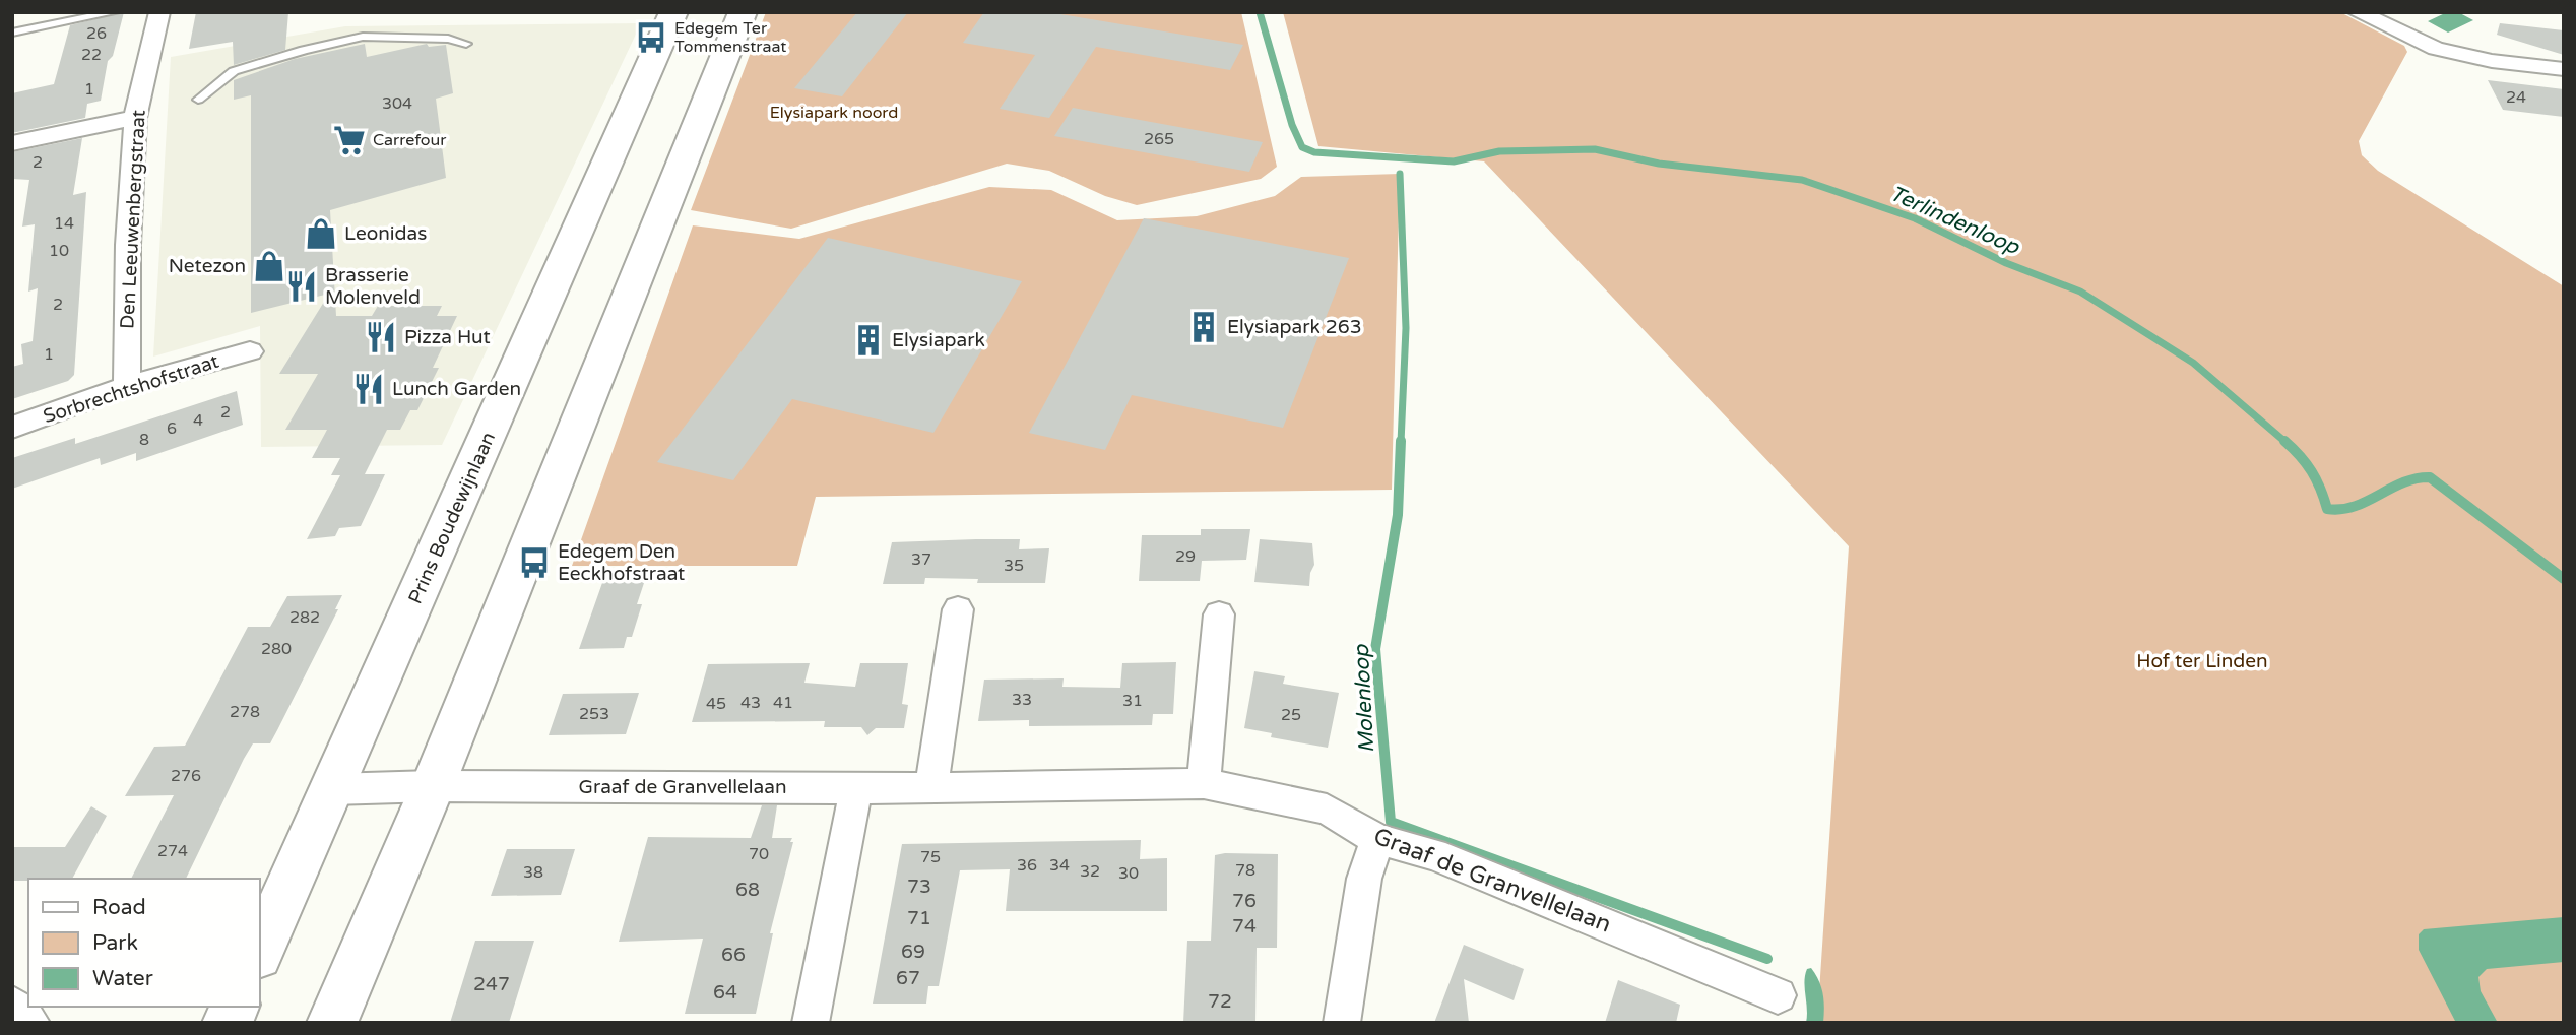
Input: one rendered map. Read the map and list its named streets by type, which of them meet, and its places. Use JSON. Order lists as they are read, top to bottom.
{
  "streets": {
    "main road": ["Prins Boudewijnlaan"],
    "street": ["Den Leeuwenbergstraat", "Sorbrechtshofstraat", "Graaf de Granvellelaan"]
  },
  "crossings": [
    ["Den Leeuwenbergstraat", "Sorbrechtshofstraat"]
  ],
  "water": ["Terlindenloop", "Molenloop"],
  "parks": ["Elysiapark noord", "Hof ter Linden"],
  "places": {
    "bus stop": ["Edegem Ter Tommenstraat", "Edegem Den Eeckhofstraat"],
    "supermarket": ["Carrefour"],
    "shop": ["Leonidas", "Netezon"],
    "restaurant": ["Brasserie Molenveld", "Pizza Hut", "Lunch Garden"],
    "building": ["Elysiapark 263", "Elysiapark"]
  },
  "house_numbers": [
    "26",
    "22",
    "1",
    "24",
    "304",
    "265",
    "2",
    "14",
    "10",
    "2",
    "1",
    "2",
    "4",
    "6",
    "8",
    "29",
    "37",
    "35",
    "282",
    "280",
    "33",
    "31",
    "43",
    "41",
    "45",
    "278",
    "253",
    "25",
    "276",
    "274",
    "70",
    "75",
    "36",
    "34",
    "78",
    "32",
    "38",
    "30",
    "73",
    "68",
    "76",
    "71",
    "74",
    "69",
    "66",
    "67",
    "247",
    "64",
    "72"
  ],
  "legend": ["Road", "Park", "Water"]
}
